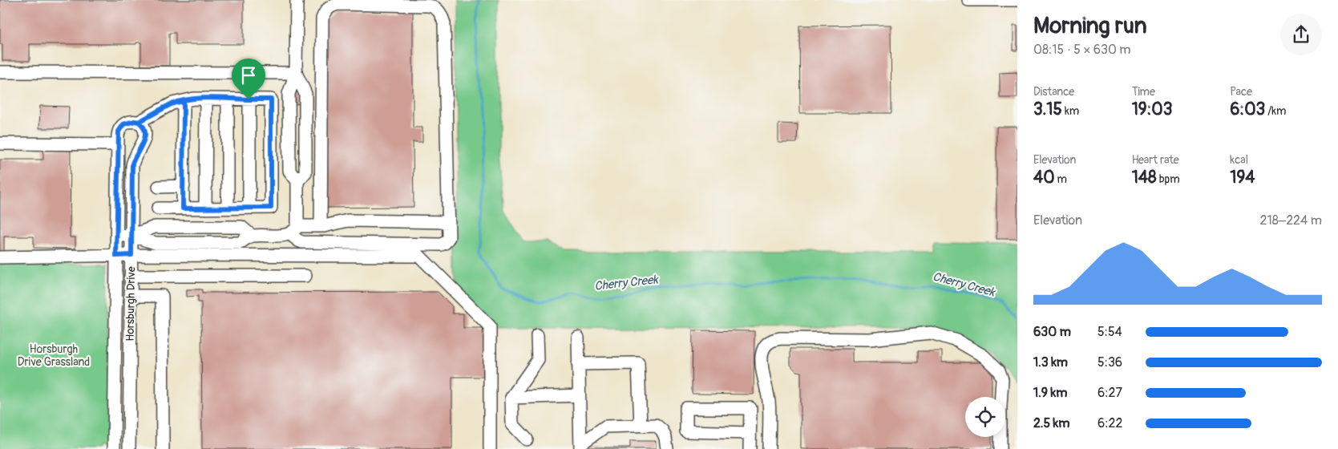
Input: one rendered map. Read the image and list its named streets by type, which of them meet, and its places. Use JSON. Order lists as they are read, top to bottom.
{
  "streets": {
    "street": ["Horsburgh Drive"]
  },
  "water": ["Cherry Creek"],
  "parks": ["Horsburgh Drive Grassland"],
  "page": {
    "heading": ["Morning run", "08:15 · 5 × 630 m"],
    "stats": [
      ["Distance", "3.15 km"],
      ["Time", "19:03"],
      ["Pace", "6:03 /km"],
      ["Elevation", "40 m"],
      ["Heart rate", "148 bpm"],
      ["kcal", "194"]
    ],
    "chart": ["Elevation", "218–224 m"],
    "list": [
      {
        "name": "630 m",
        "note": "5:54"
      },
      {
        "name": "1.3 km",
        "note": "5:36"
      },
      {
        "name": "1.9 km",
        "note": "6:27"
      },
      {
        "name": "2.5 km",
        "note": "6:22"
      }
    ]
  }
}
